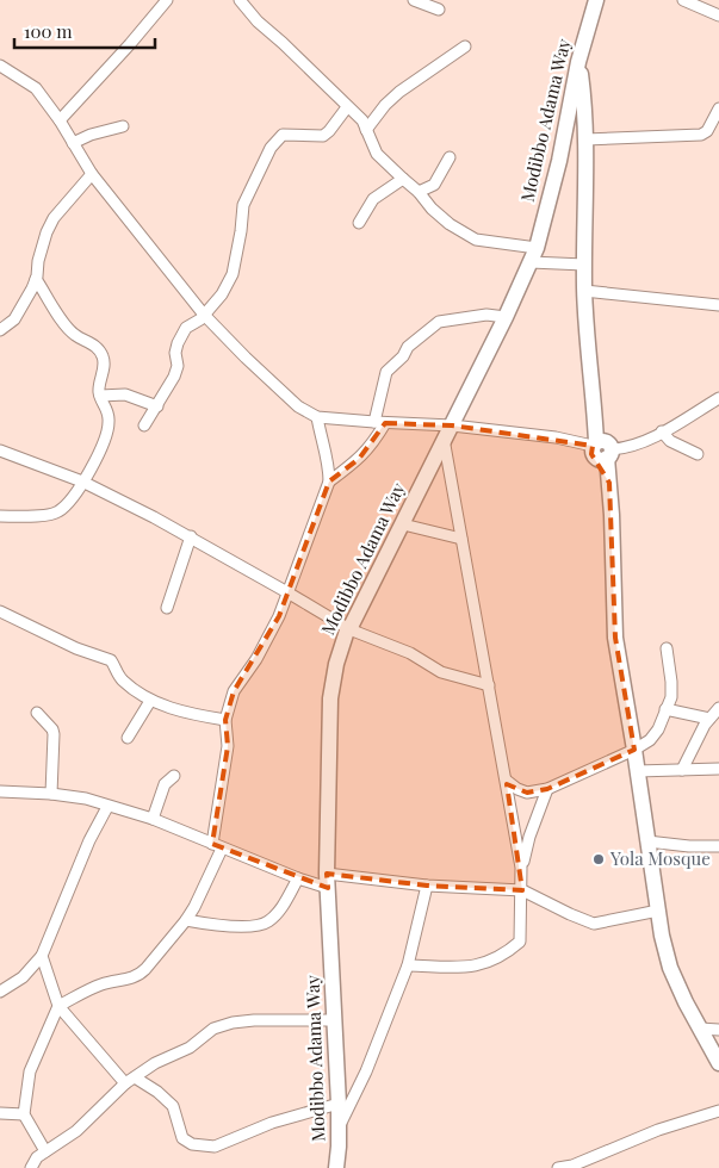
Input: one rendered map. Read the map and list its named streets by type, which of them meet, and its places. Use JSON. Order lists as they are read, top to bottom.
{
  "streets": {
    "main road": ["Modibbo Adama Way"]
  },
  "places": ["Yola Mosque"],
  "scale_bar": "100 m"
}
